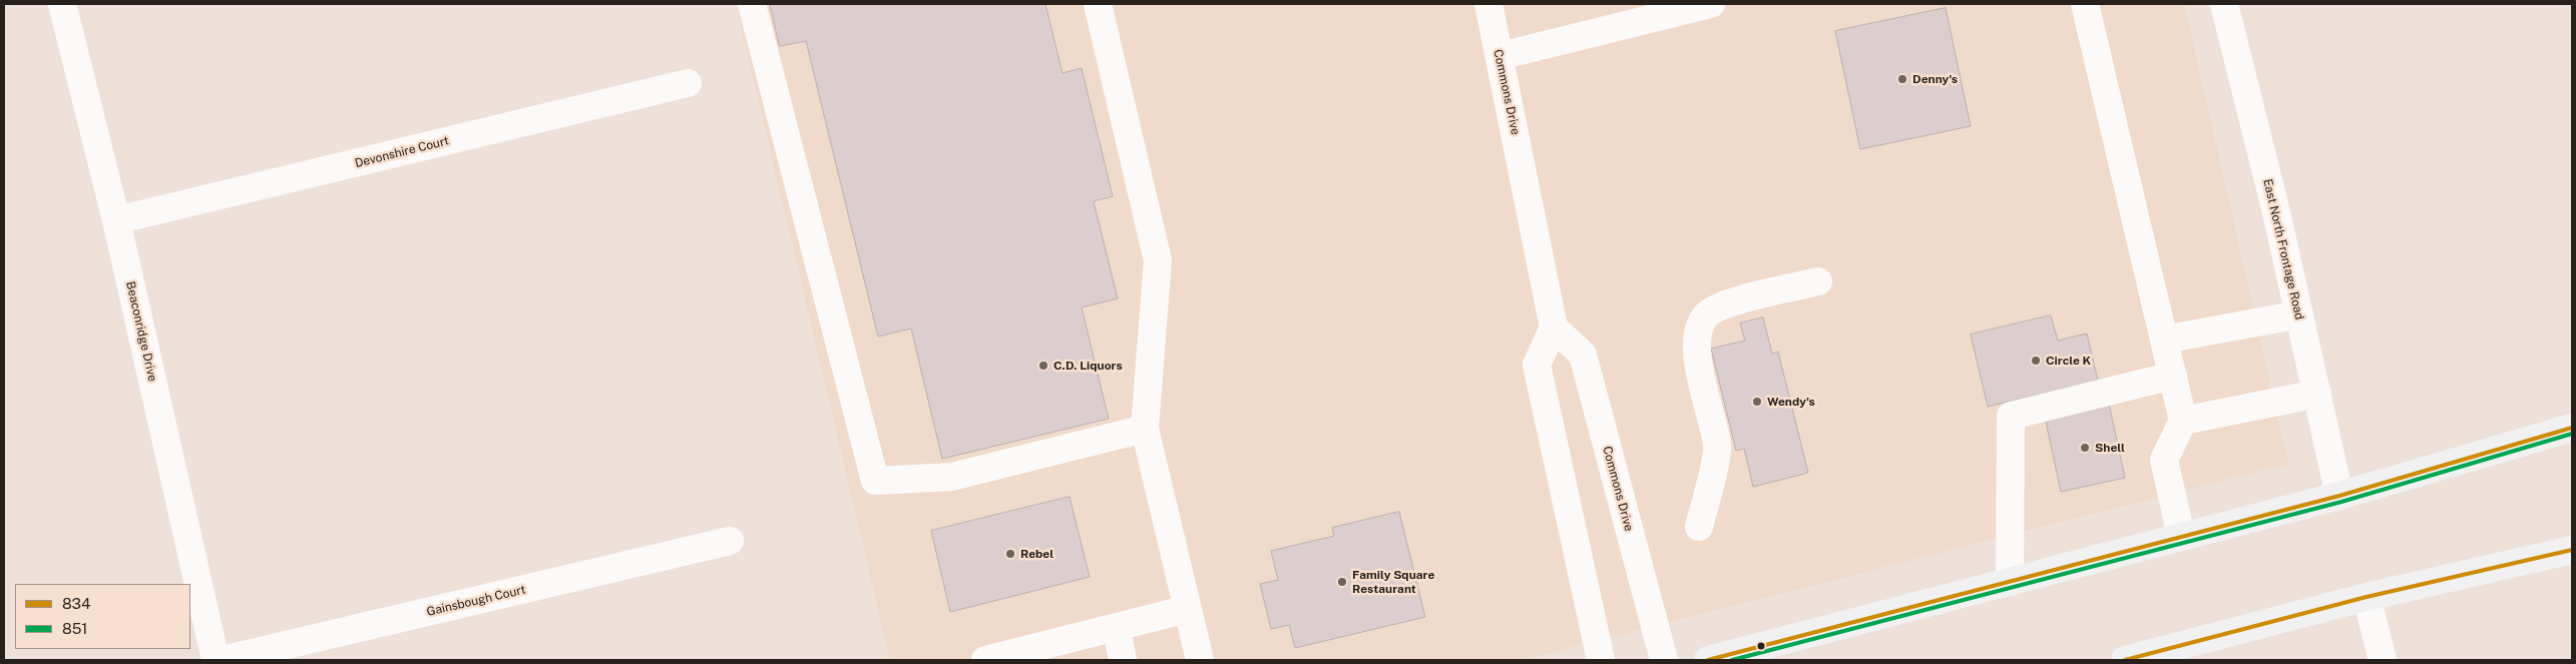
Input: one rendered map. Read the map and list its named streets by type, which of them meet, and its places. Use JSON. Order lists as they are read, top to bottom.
{
  "streets": {
    "street": [
      "Commons Drive",
      "Devonshire Court",
      "East North Frontage Road",
      "Beaconridge Drive",
      "Gainsbough Court"
    ]
  },
  "crossings": [
    ["Devonshire Court", "Beaconridge Drive"]
  ],
  "places": [
    "Denny's",
    "Circle K",
    "C.D. Liquors",
    "Wendy's",
    "Shell",
    "Rebel",
    "Family Square Restaurant"
  ],
  "lines": ["transit line 834", "transit line 851"],
  "legend": ["834", "851"]
}
